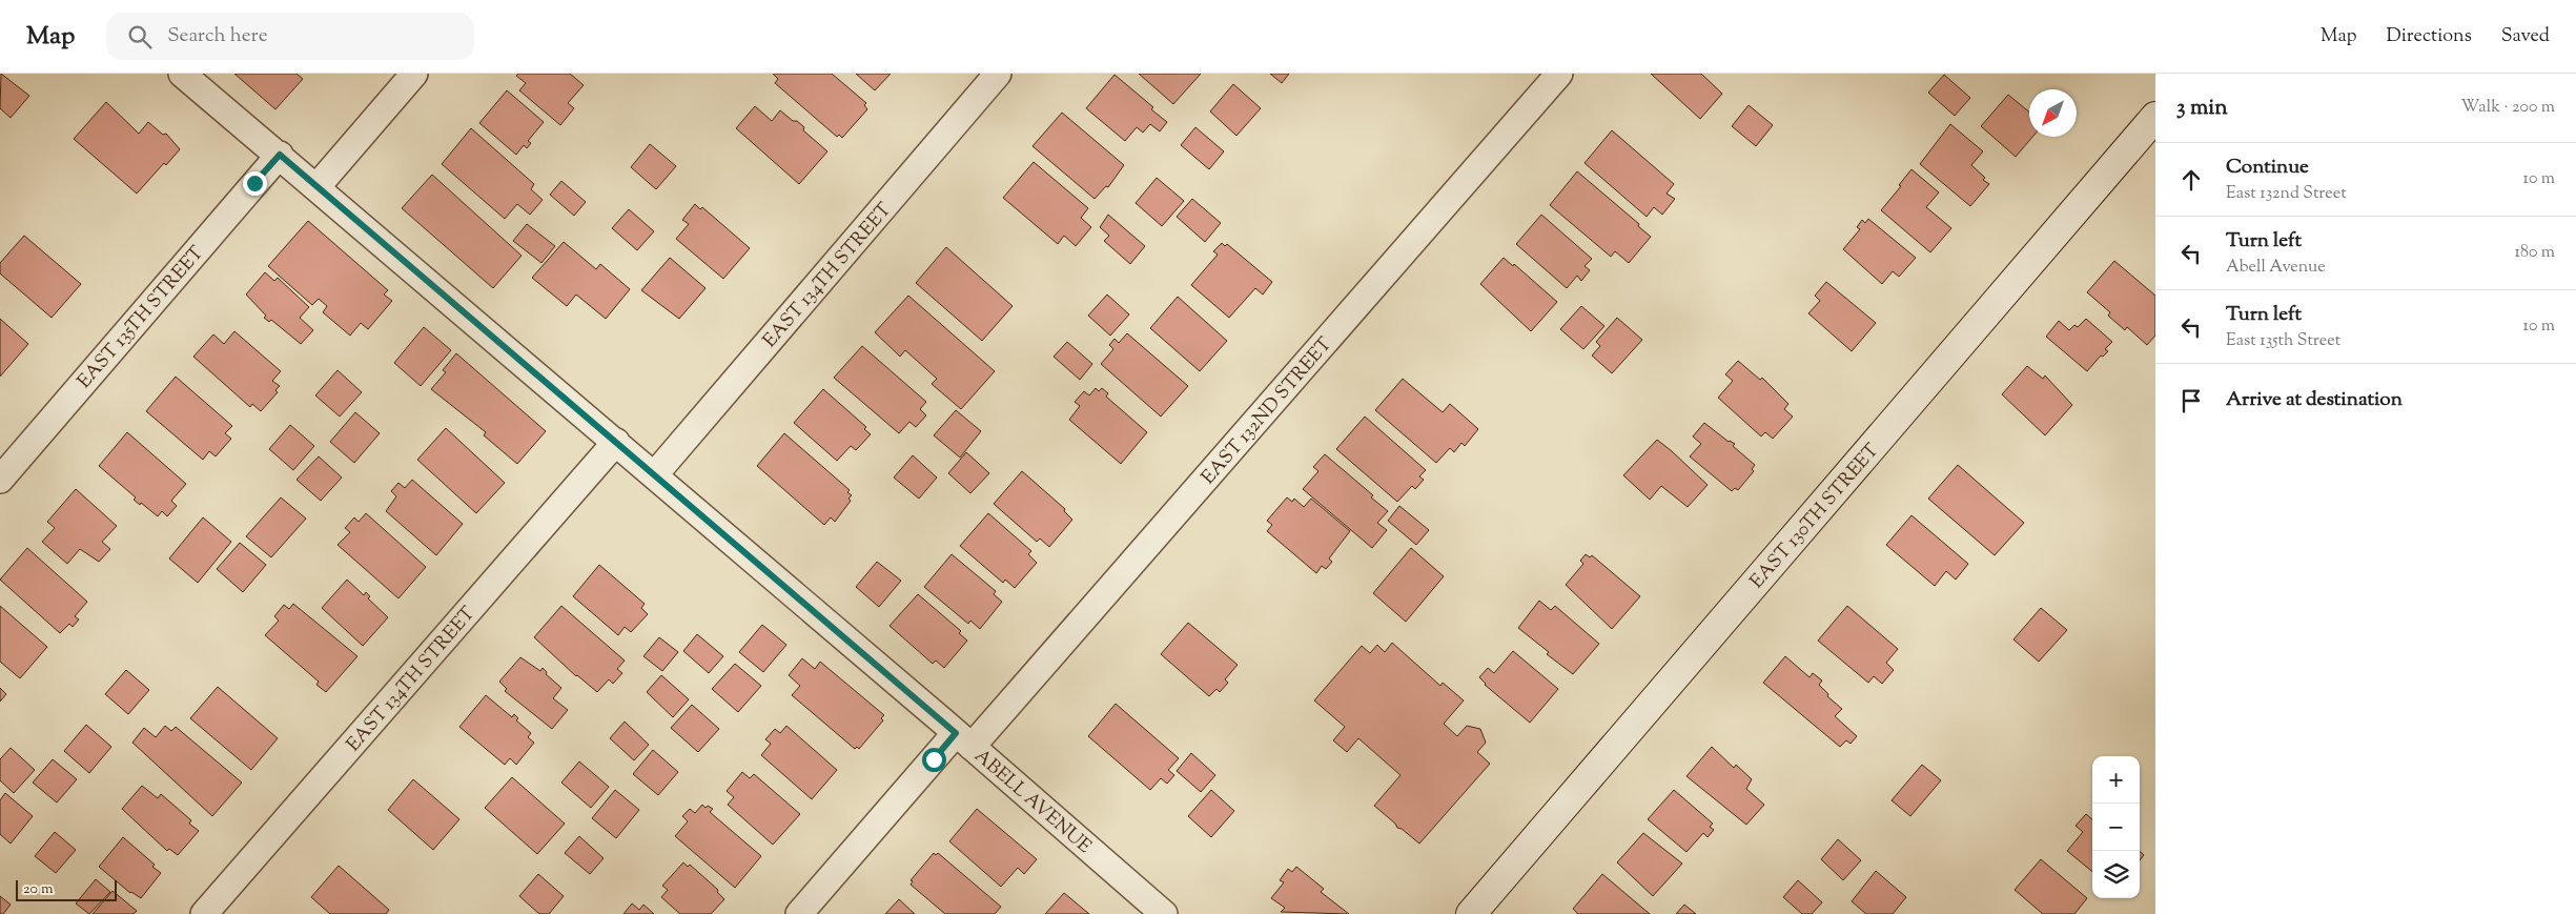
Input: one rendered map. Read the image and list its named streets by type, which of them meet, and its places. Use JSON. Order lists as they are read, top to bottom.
{
  "streets": {
    "street": [
      "EAST 134TH STREET",
      "EAST 135TH STREET",
      "EAST 132ND STREET",
      "EAST 130TH STREET",
      "ABELL AVENUE"
    ]
  },
  "crossings": [
    ["EAST 134TH STREET", "ABELL AVENUE"],
    ["EAST 135TH STREET", "ABELL AVENUE"],
    ["EAST 132ND STREET", "ABELL AVENUE"]
  ],
  "scale_bar": "20 m",
  "north": "bottom left",
  "page": {
    "header": "Map",
    "search": "Search here",
    "nav": ["Map", "Directions", "Saved"],
    "heading": ["3 min", "Walk · 200 m"],
    "list": [
      ["Continue", "East 132nd Street", "10 m"],
      ["Turn left", "Abell Avenue", "180 m"],
      ["Turn left", "East 135th Street", "10 m"],
      "Arrive at destination"
    ],
    "map_buttons": ["+", "−"],
    "scale": "20 m"
  }
}
